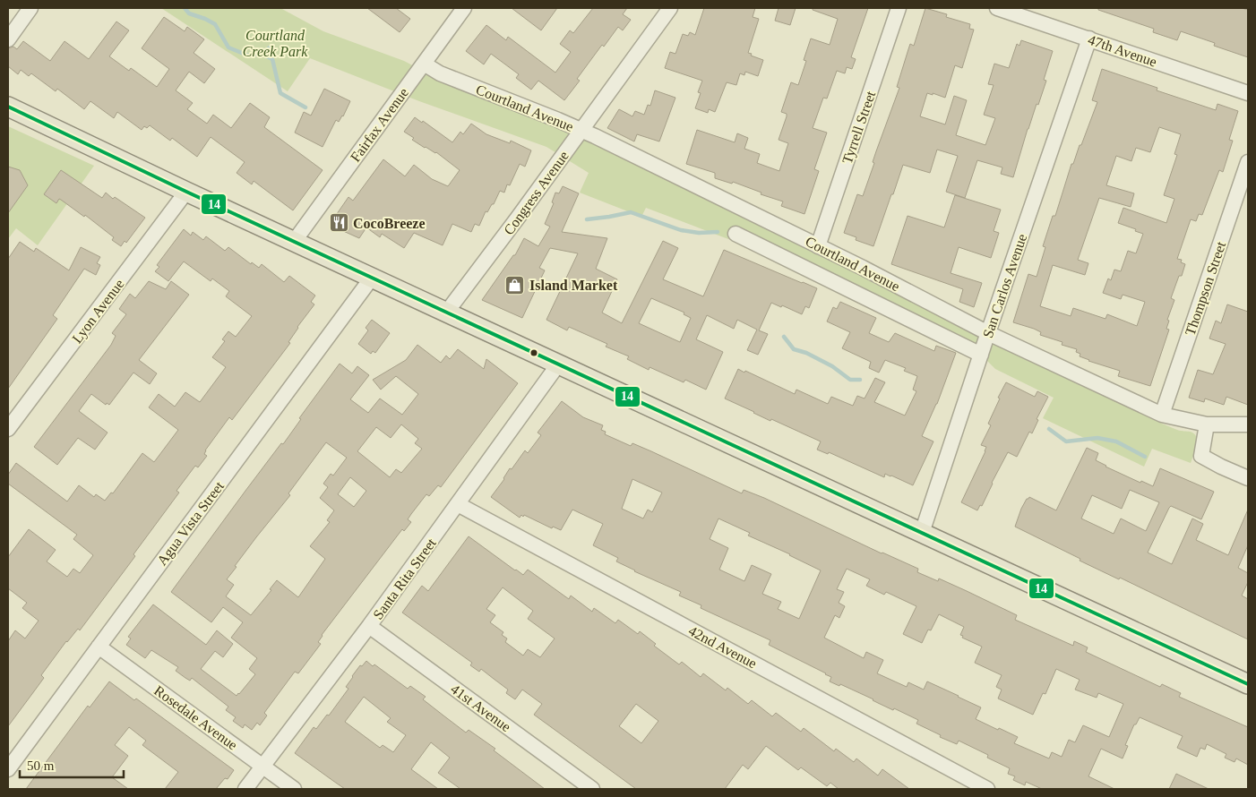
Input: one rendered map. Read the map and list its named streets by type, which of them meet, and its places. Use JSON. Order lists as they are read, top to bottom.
{
  "streets": {
    "street": [
      "47th Avenue",
      "Courtland Avenue",
      "Fairfax Avenue",
      "Tyrrell Street",
      "Congress Avenue",
      "San Carlos Avenue",
      "Thompson Street",
      "Lyon Avenue",
      "Agua Vista Street",
      "Santa Rita Street",
      "42nd Avenue",
      "41st Avenue",
      "Rosedale Avenue"
    ]
  },
  "crossings": [
    ["47th Avenue", "San Carlos Avenue"],
    ["Courtland Avenue", "Fairfax Avenue"],
    ["Courtland Avenue", "Tyrrell Street"],
    ["Courtland Avenue", "Congress Avenue"],
    ["Courtland Avenue", "San Carlos Avenue"],
    ["Courtland Avenue", "Thompson Street"],
    ["Agua Vista Street", "Rosedale Avenue"],
    ["Santa Rita Street", "42nd Avenue"],
    ["Santa Rita Street", "41st Avenue"],
    ["Santa Rita Street", "Rosedale Avenue"]
  ],
  "parks": ["Courtland Creek Park"],
  "places": {
    "restaurant": ["CocoBreeze"],
    "shop": ["Island Market"]
  },
  "lines": ["transit line 14"],
  "scale_bar": "50 m"
}
